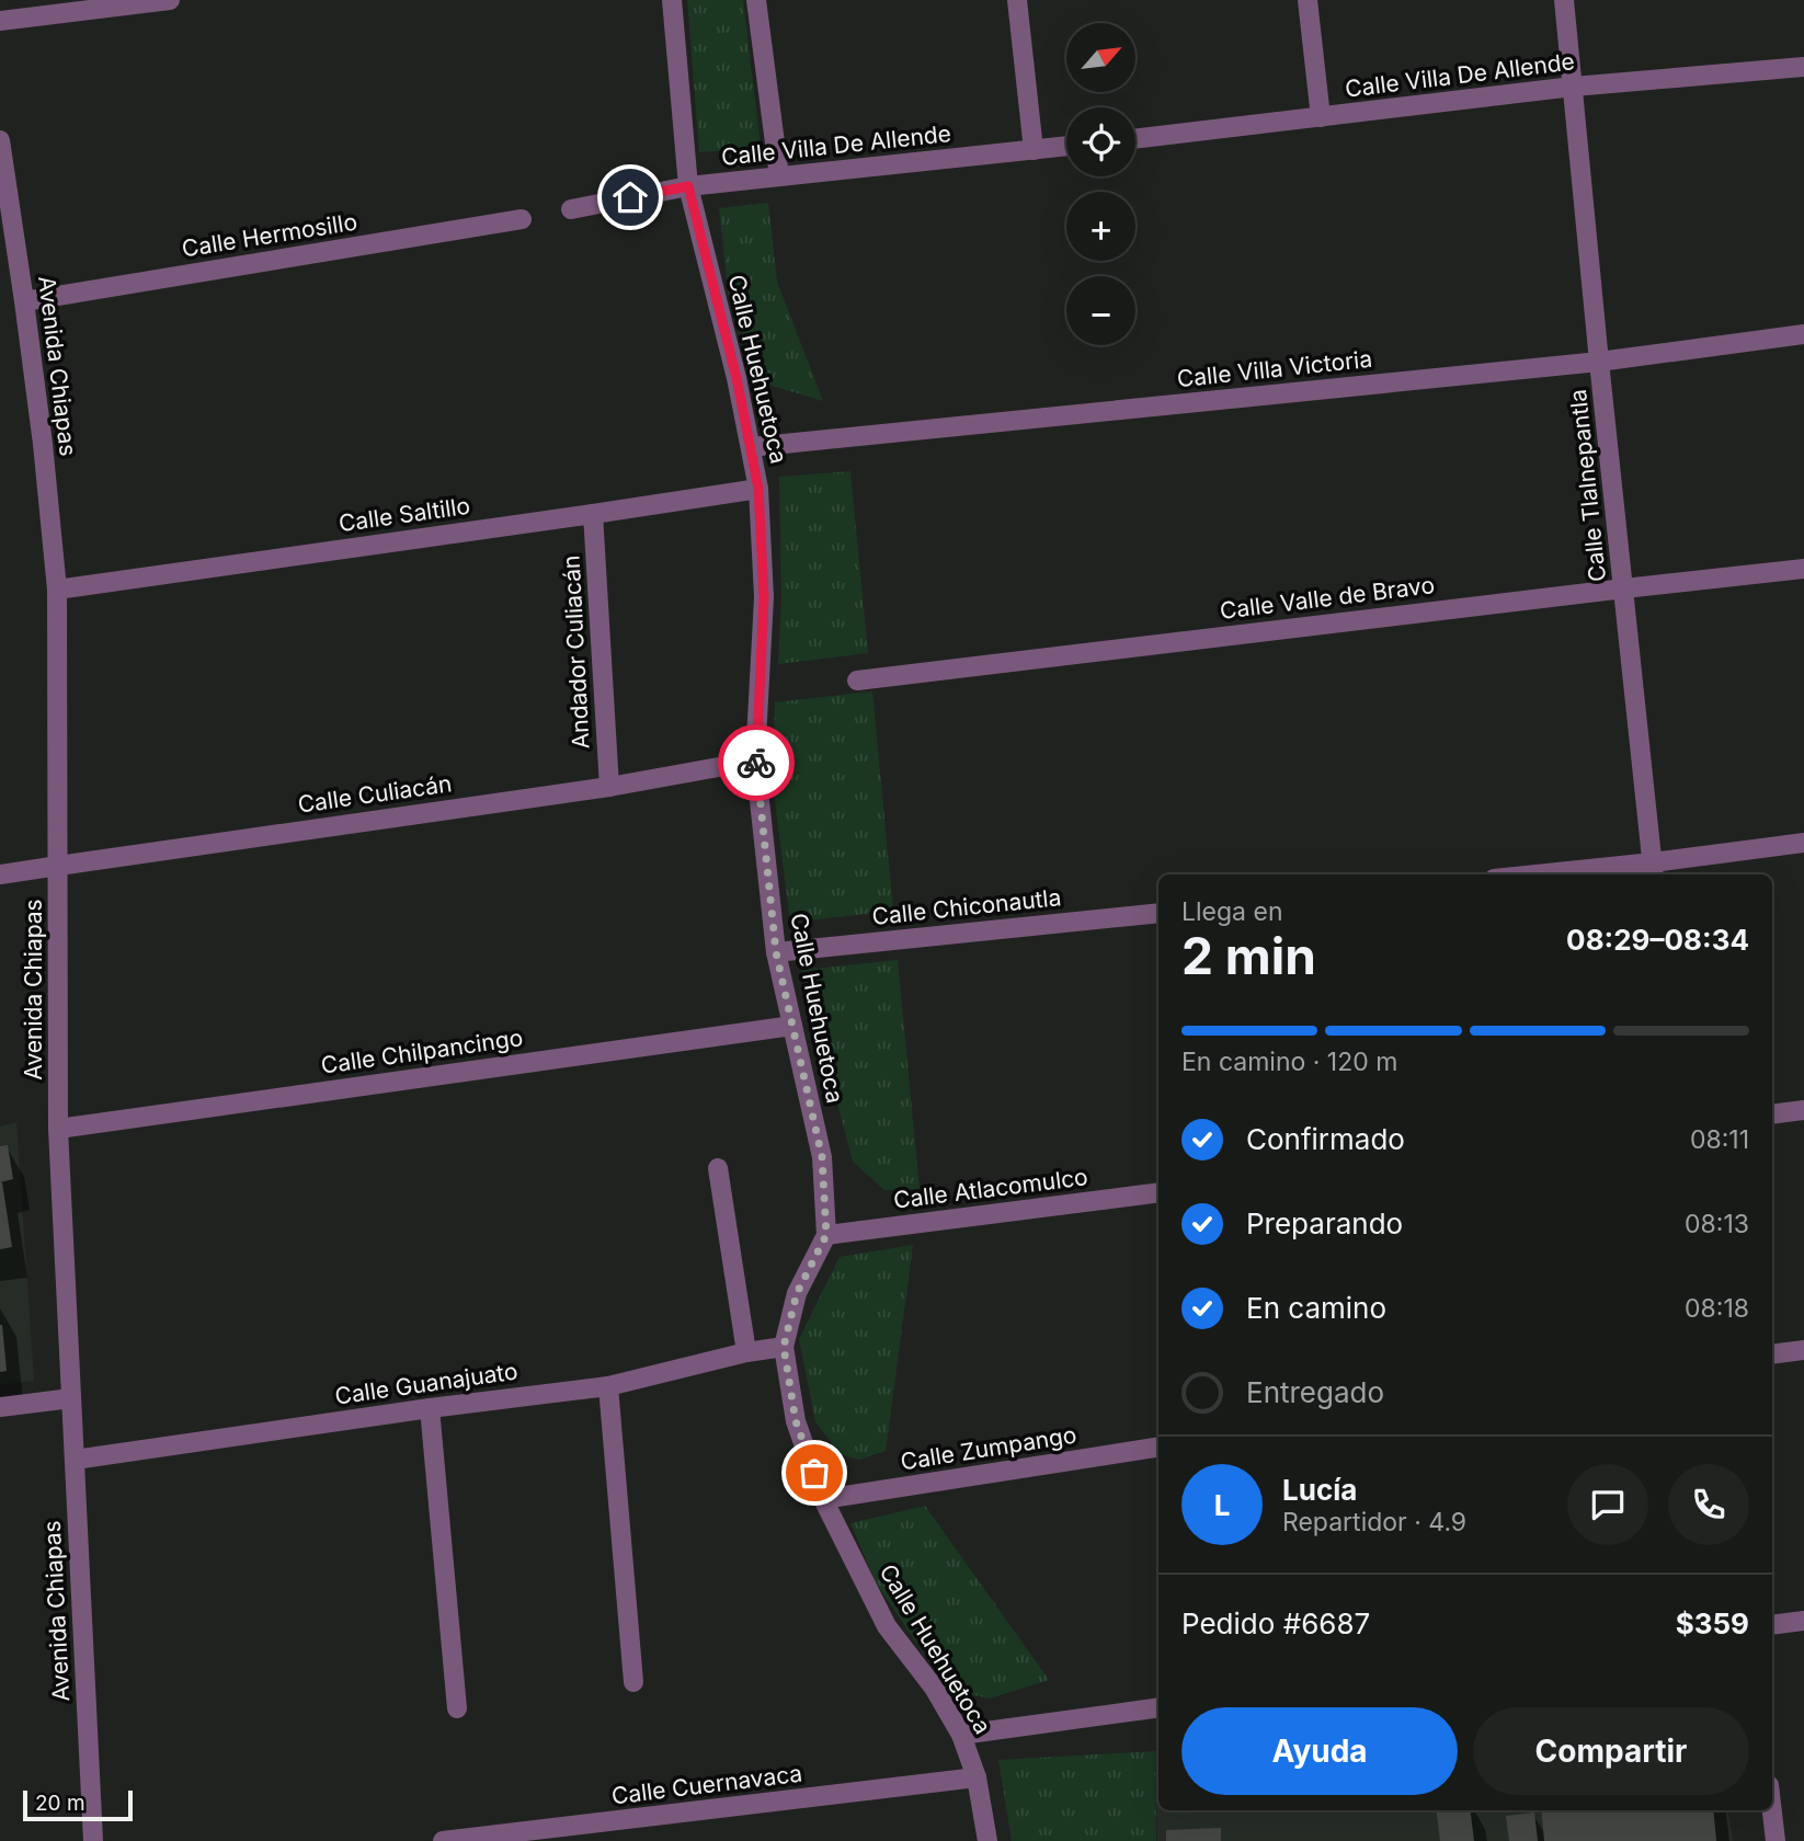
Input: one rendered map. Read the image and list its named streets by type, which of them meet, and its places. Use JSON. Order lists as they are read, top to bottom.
{
  "streets": {
    "street": [
      "Calle Villa De Allende",
      "Calle Hermosillo",
      "Avenida Chiapas",
      "Calle Huehuetoca",
      "Calle Villa Victoria",
      "Calle Tlalnepantla",
      "Calle Saltillo",
      "Calle Valle de Bravo",
      "Andador Culiacán",
      "Calle Culiacán",
      "Calle Chiconautla",
      "Calle Chilpancingo",
      "Calle Atlacomulco",
      "Calle Guanajuato",
      "Calle Zumpango",
      "Calle Cuernavaca"
    ]
  },
  "crossings": [
    ["Calle Villa De Allende", "Calle Huehuetoca"],
    ["Calle Villa De Allende", "Calle Tlalnepantla"],
    ["Calle Hermosillo", "Avenida Chiapas"],
    ["Avenida Chiapas", "Calle Saltillo"],
    ["Avenida Chiapas", "Calle Culiacán"],
    ["Avenida Chiapas", "Calle Chilpancingo"],
    ["Avenida Chiapas", "Calle Guanajuato"],
    ["Calle Huehuetoca", "Calle Villa Victoria"],
    ["Calle Huehuetoca", "Calle Saltillo"],
    ["Calle Huehuetoca", "Calle Culiacán"],
    ["Calle Huehuetoca", "Calle Chiconautla"],
    ["Calle Huehuetoca", "Calle Chilpancingo"],
    ["Calle Huehuetoca", "Calle Atlacomulco"],
    ["Calle Huehuetoca", "Calle Guanajuato"],
    ["Calle Huehuetoca", "Calle Zumpango"],
    ["Calle Huehuetoca", "Calle Cuernavaca"],
    ["Calle Villa Victoria", "Calle Tlalnepantla"],
    ["Calle Tlalnepantla", "Calle Valle de Bravo"],
    ["Calle Saltillo", "Andador Culiacán"],
    ["Andador Culiacán", "Calle Culiacán"]
  ],
  "scale_bar": "20 m",
  "north": "top right",
  "page": {
    "map_buttons": ["+", "−"],
    "heading": ["2 min", "Llega en", "08:29–08:34"],
    "panel": [
      "Lucía",
      "Repartidor · 4.9",
      "Pedido #6687",
      "$359"
    ],
    "bar": "En camino · 120 m",
    "list": [
      ["Confirmado", "08:11"],
      ["Preparando", "08:13"],
      ["En camino", "08:18"],
      "Entregado"
    ],
    "round": "L",
    "buttons": ["Ayuda", "Compartir"],
    "scale": "20 m"
  }
}
